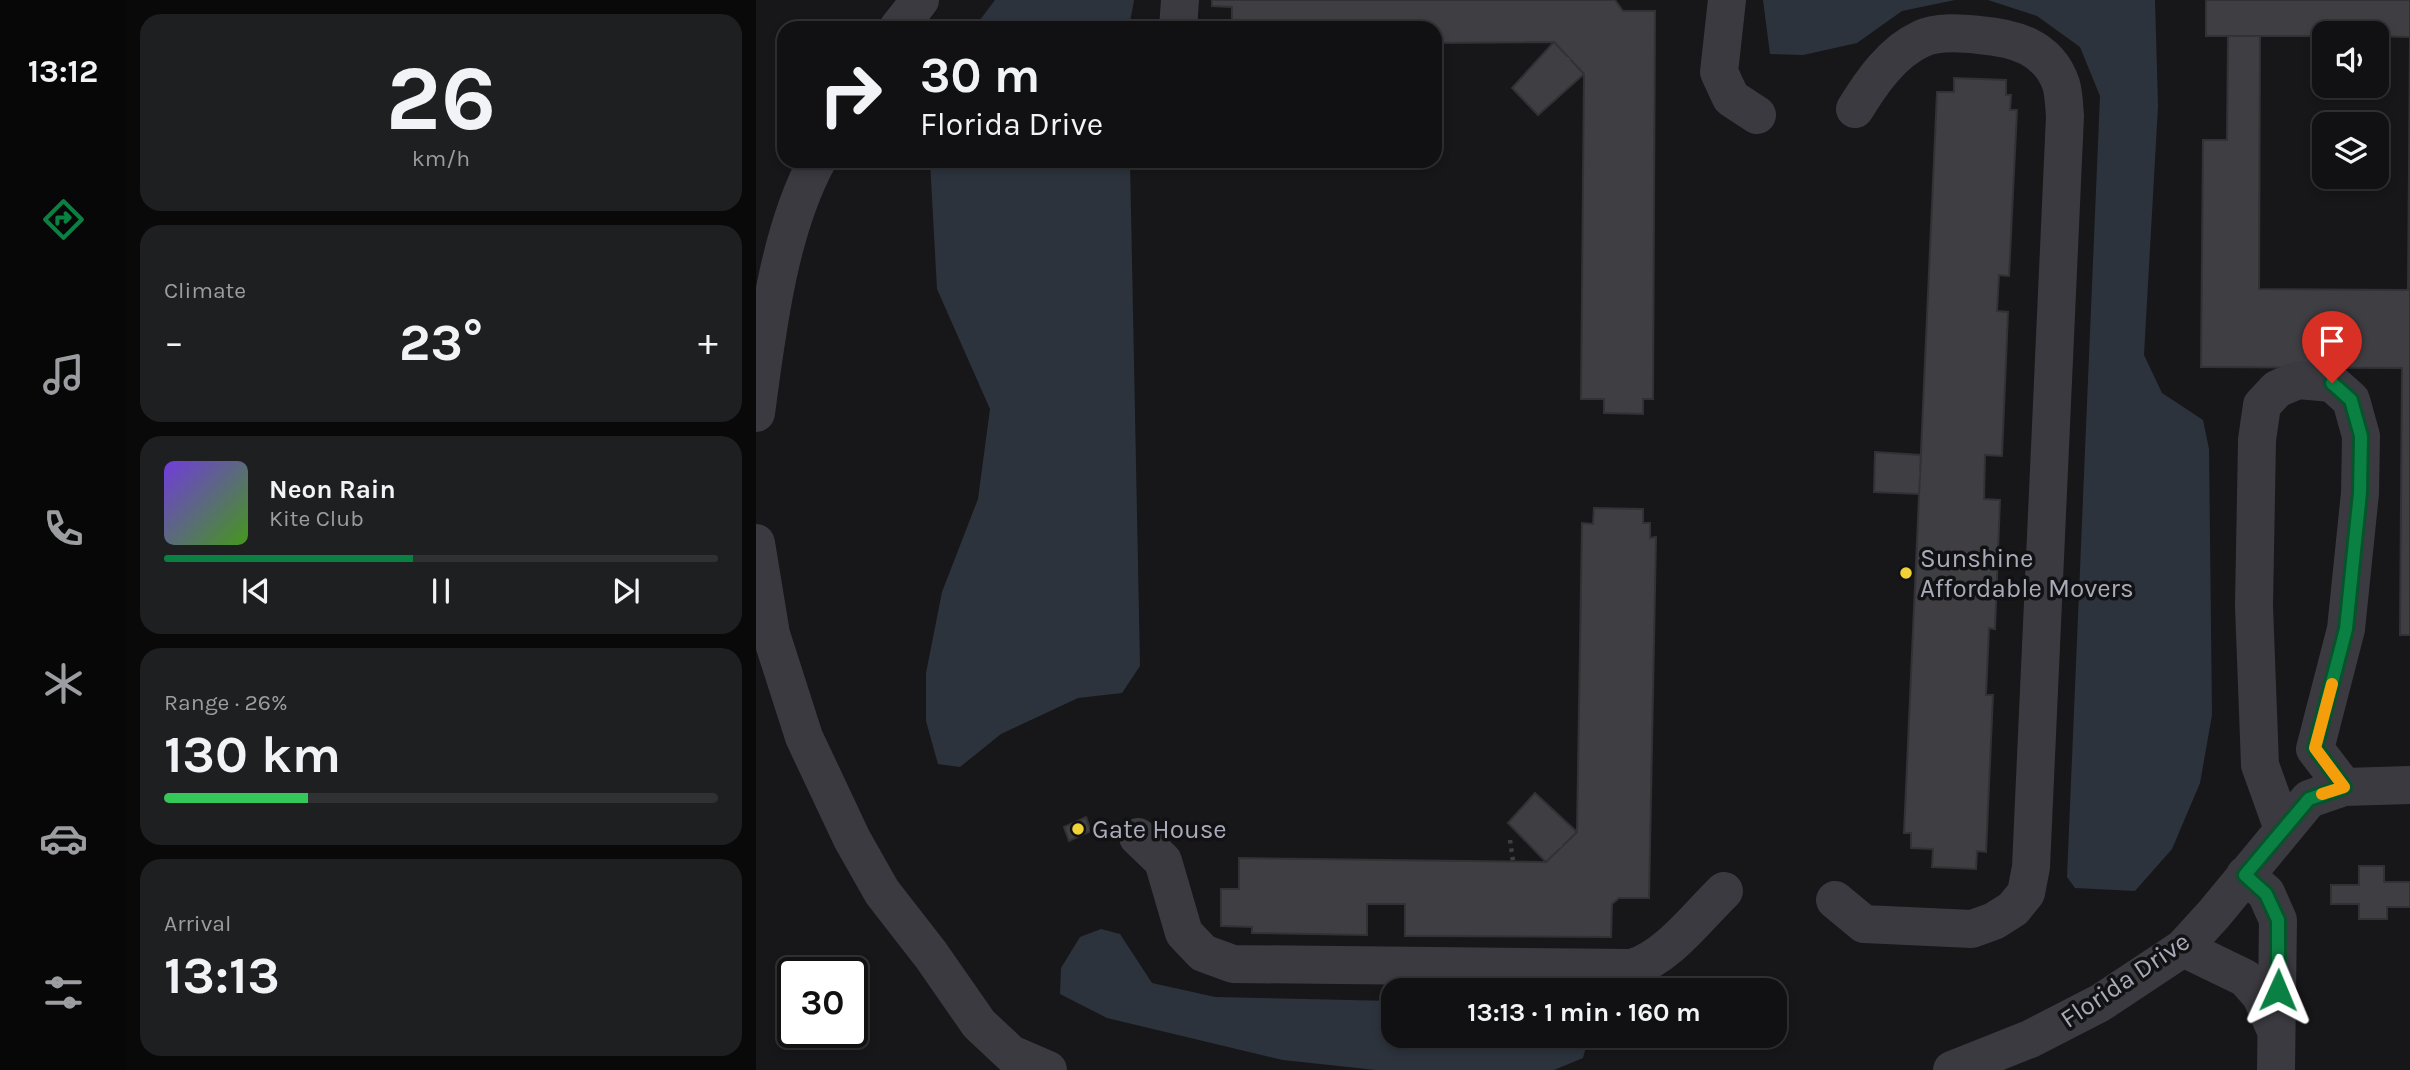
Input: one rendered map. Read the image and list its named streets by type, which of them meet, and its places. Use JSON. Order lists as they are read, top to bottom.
{
  "streets": {
    "street": ["Florida Drive"]
  },
  "places": ["Sunshine Affordable Movers", "Gate House"],
  "page": {
    "tabs": "13:12",
    "tile": [
      ["26", "km/h"],
      "Climate",
      ["Range · 26%", "130 km"],
      ["Arrival", "13:13"]
    ],
    "turn": ["30 m", "Florida Drive"],
    "heat": ["−", "23°", "+"],
    "song": ["Neon Rain", "Kite Club"],
    "limit": "30",
    "trip": "13:13 · 1 min · 160 m"
  }
}
